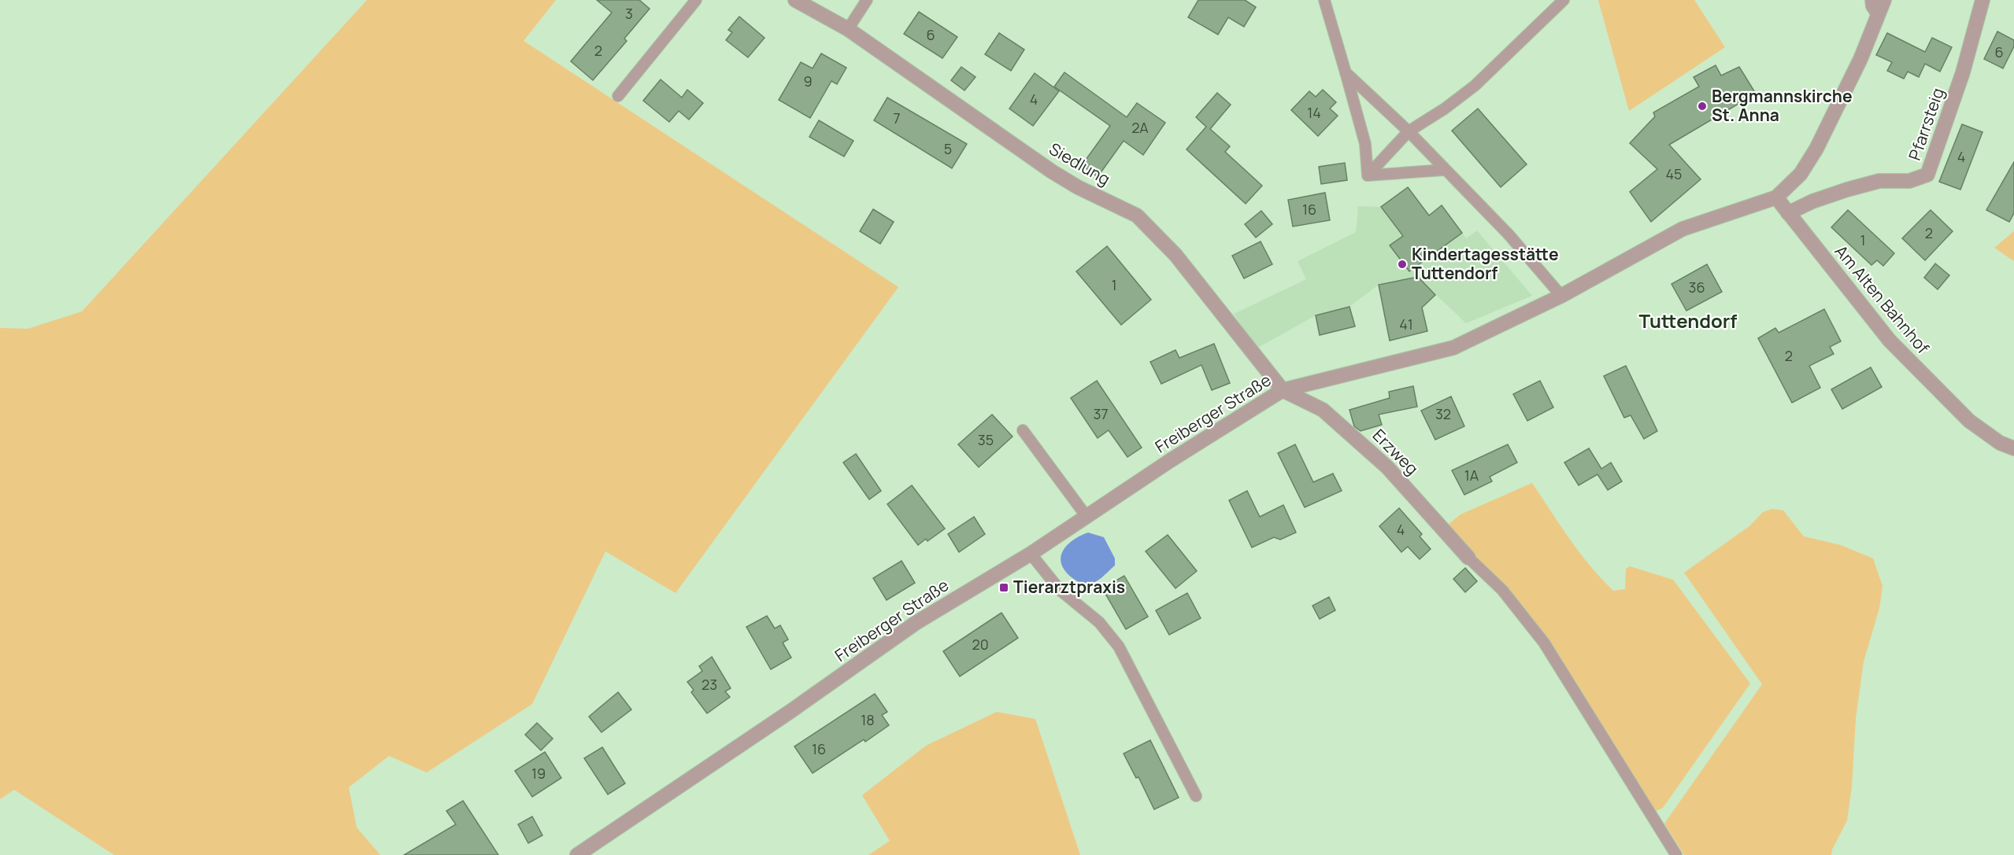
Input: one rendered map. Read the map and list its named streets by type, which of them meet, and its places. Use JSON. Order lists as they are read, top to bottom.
{
  "streets": {
    "street": [
      "Pfarrsteig",
      "Siedlung",
      "Am Alten Bahnhof",
      "Freiberger Straße",
      "Erzweg"
    ]
  },
  "crossings": [
    ["Pfarrsteig", "Am Alten Bahnhof"],
    ["Siedlung", "Freiberger Straße"],
    ["Siedlung", "Erzweg"],
    ["Am Alten Bahnhof", "Freiberger Straße"],
    ["Freiberger Straße", "Erzweg"]
  ],
  "districts": ["Tuttendorf"],
  "places": {
    "other": ["Bergmannskirche St. Anna", "Kindertagesstätte Tuttendorf"],
    "transit": ["Tierarztpraxis"]
  },
  "house_numbers": [
    "3",
    "6",
    "2",
    "6",
    "9",
    "4",
    "14",
    "7",
    "2A",
    "5",
    "4",
    "45",
    "16",
    "2",
    "1",
    "1",
    "36",
    "41",
    "2",
    "37",
    "32",
    "35",
    "1A",
    "4",
    "20",
    "23",
    "18",
    "16",
    "19"
  ]
}
